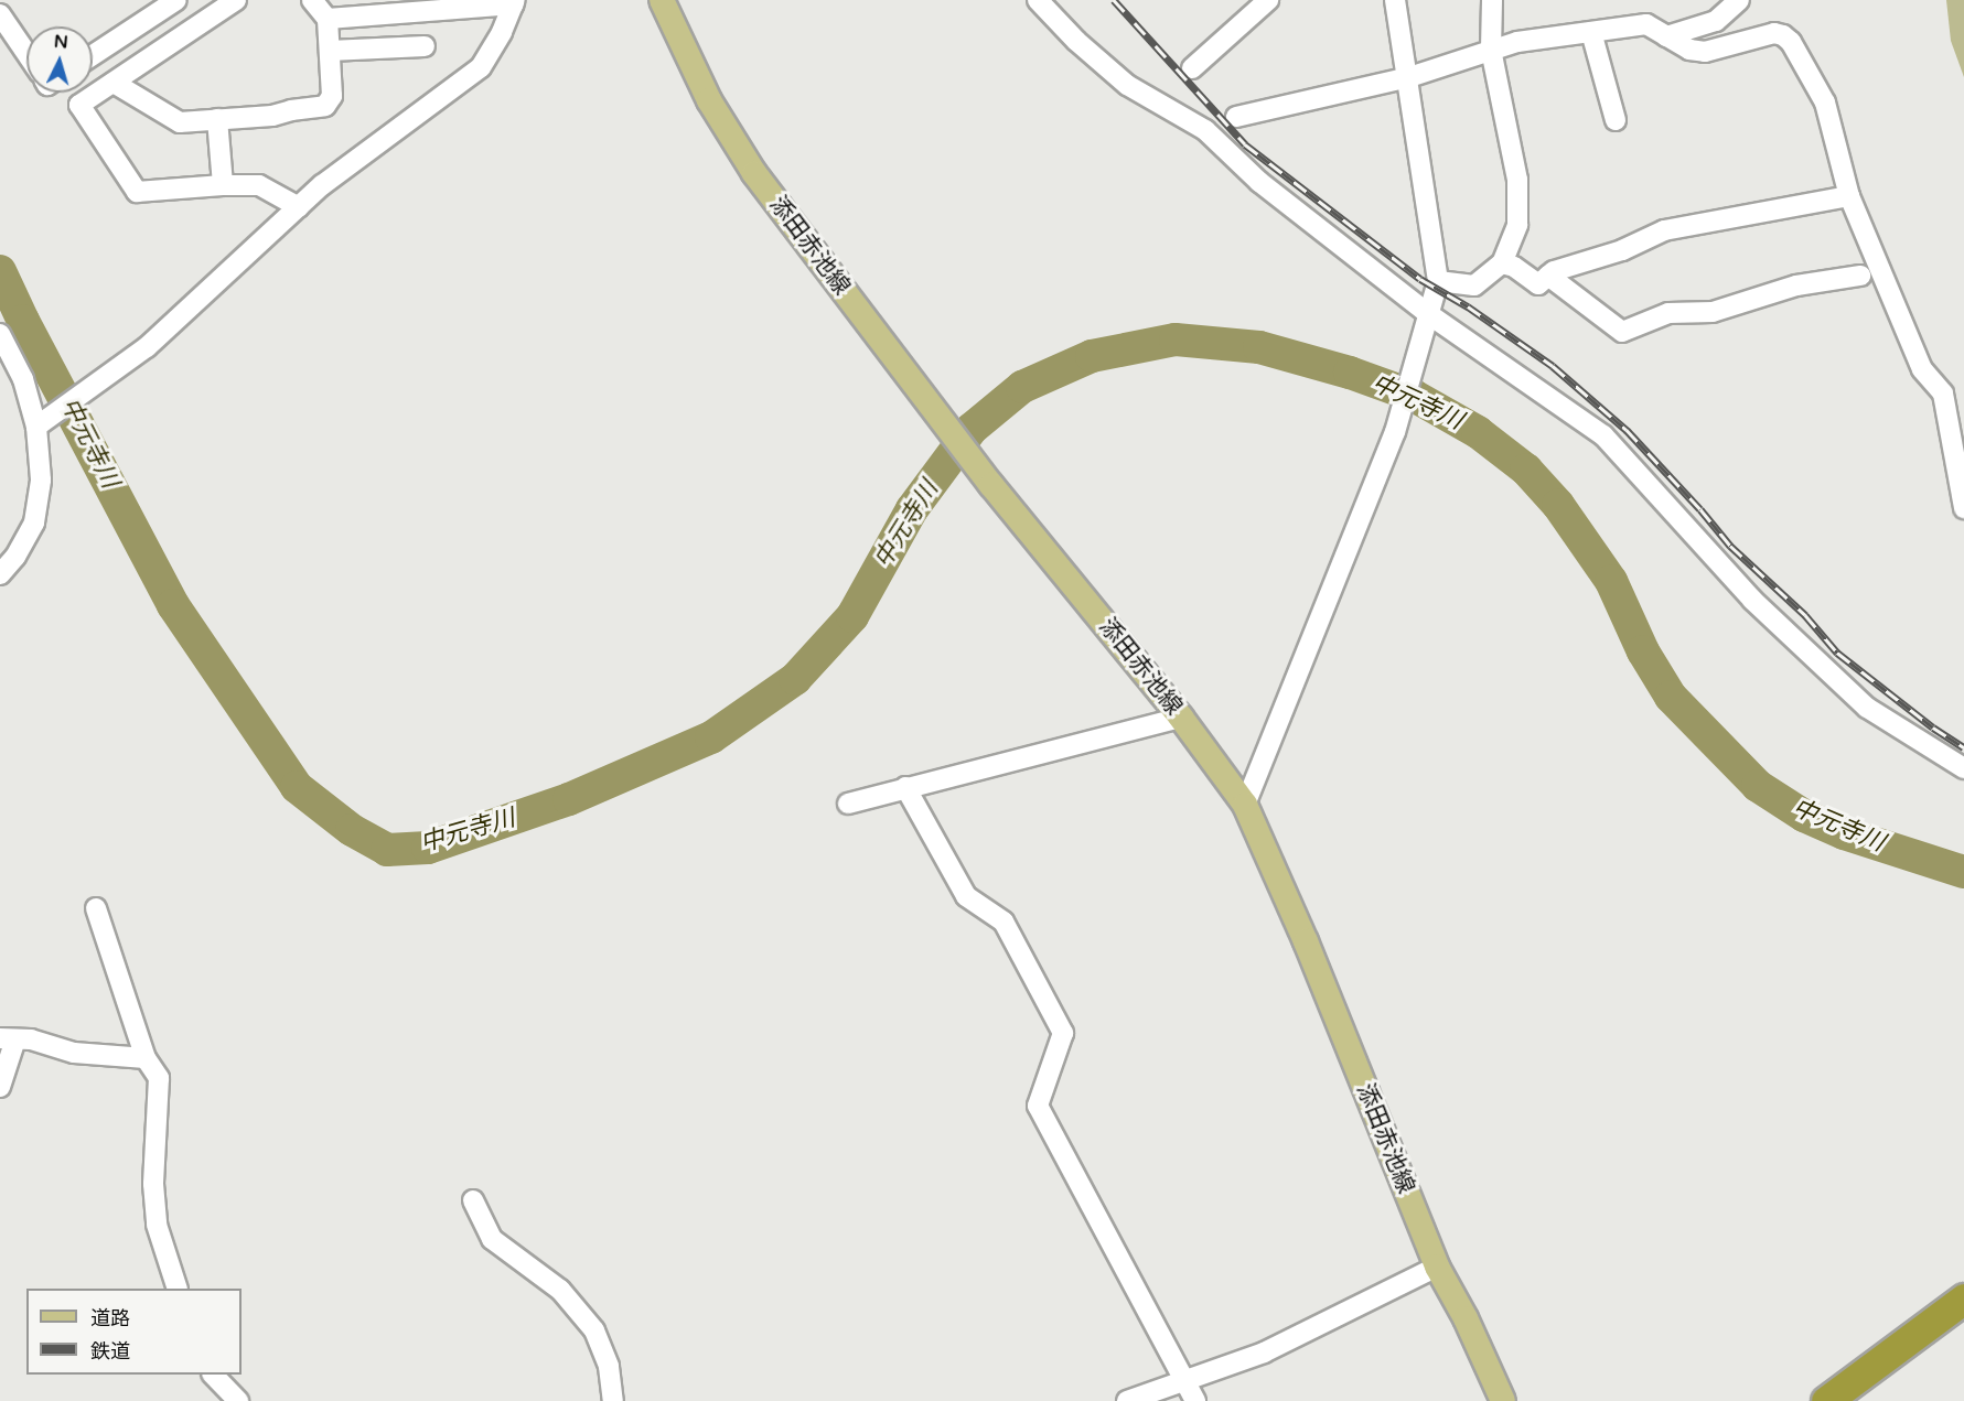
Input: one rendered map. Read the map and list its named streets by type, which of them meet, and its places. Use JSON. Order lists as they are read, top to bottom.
{
  "streets": {
    "main road": ["添田赤池線"]
  },
  "water": ["中元寺川"],
  "legend": ["道路", "鉄道"],
  "north": "top"
}
